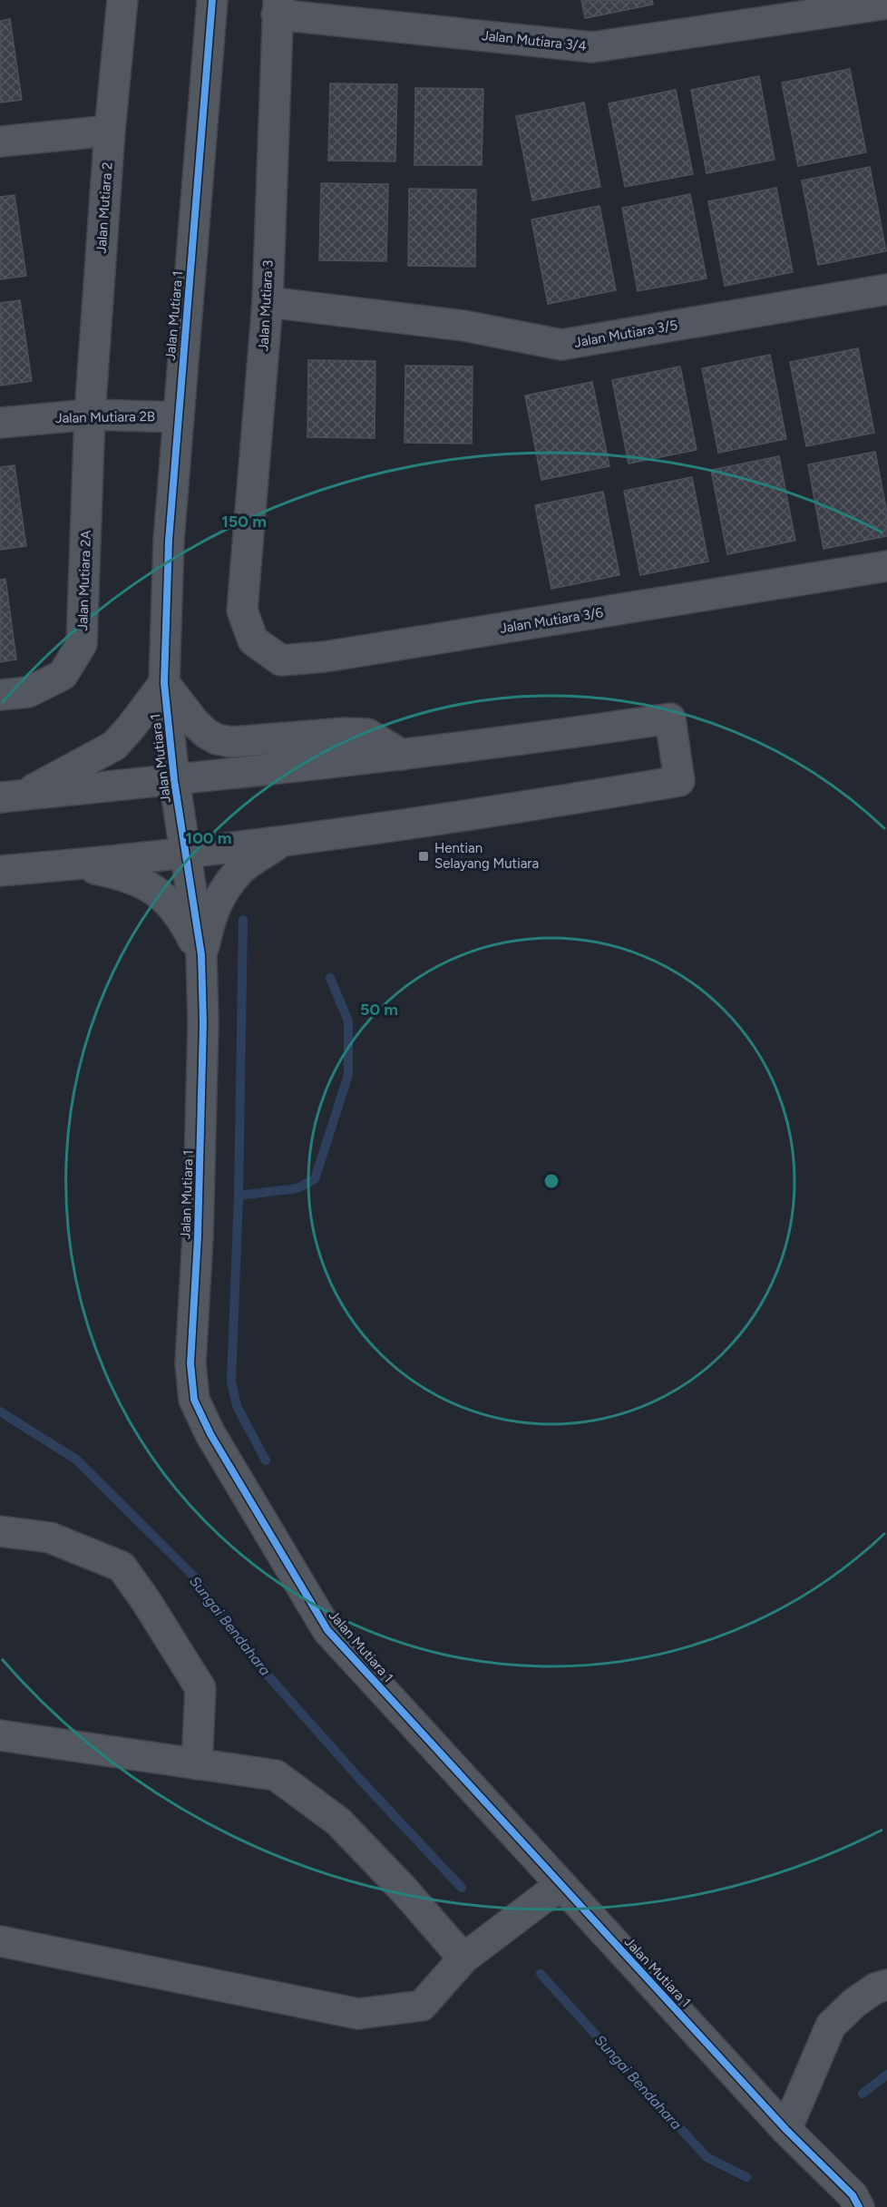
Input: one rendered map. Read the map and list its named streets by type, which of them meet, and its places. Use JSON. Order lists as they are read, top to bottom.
{
  "streets": {
    "street": [
      "Jalan Mutiara 3/4",
      "Jalan Mutiara 2",
      "Jalan Mutiara 3",
      "Jalan Mutiara 1",
      "Jalan Mutiara 3/5",
      "Jalan Mutiara 2B",
      "Jalan Mutiara 2A",
      "Jalan Mutiara 3/6"
    ]
  },
  "crossings": [
    ["Jalan Mutiara 3/4", "Jalan Mutiara 3"],
    ["Jalan Mutiara 2", "Jalan Mutiara 2B"],
    ["Jalan Mutiara 2", "Jalan Mutiara 2A"],
    ["Jalan Mutiara 3", "Jalan Mutiara 3/5"],
    ["Jalan Mutiara 3", "Jalan Mutiara 3/6"],
    ["Jalan Mutiara 1", "Jalan Mutiara 2B"],
    ["Jalan Mutiara 2B", "Jalan Mutiara 2A"]
  ],
  "water": ["Sungai Bendahara"],
  "places": {
    "transit": ["Hentian Selayang Mutiara"]
  },
  "rings": ["150 m", "100 m", "50 m"]
}
